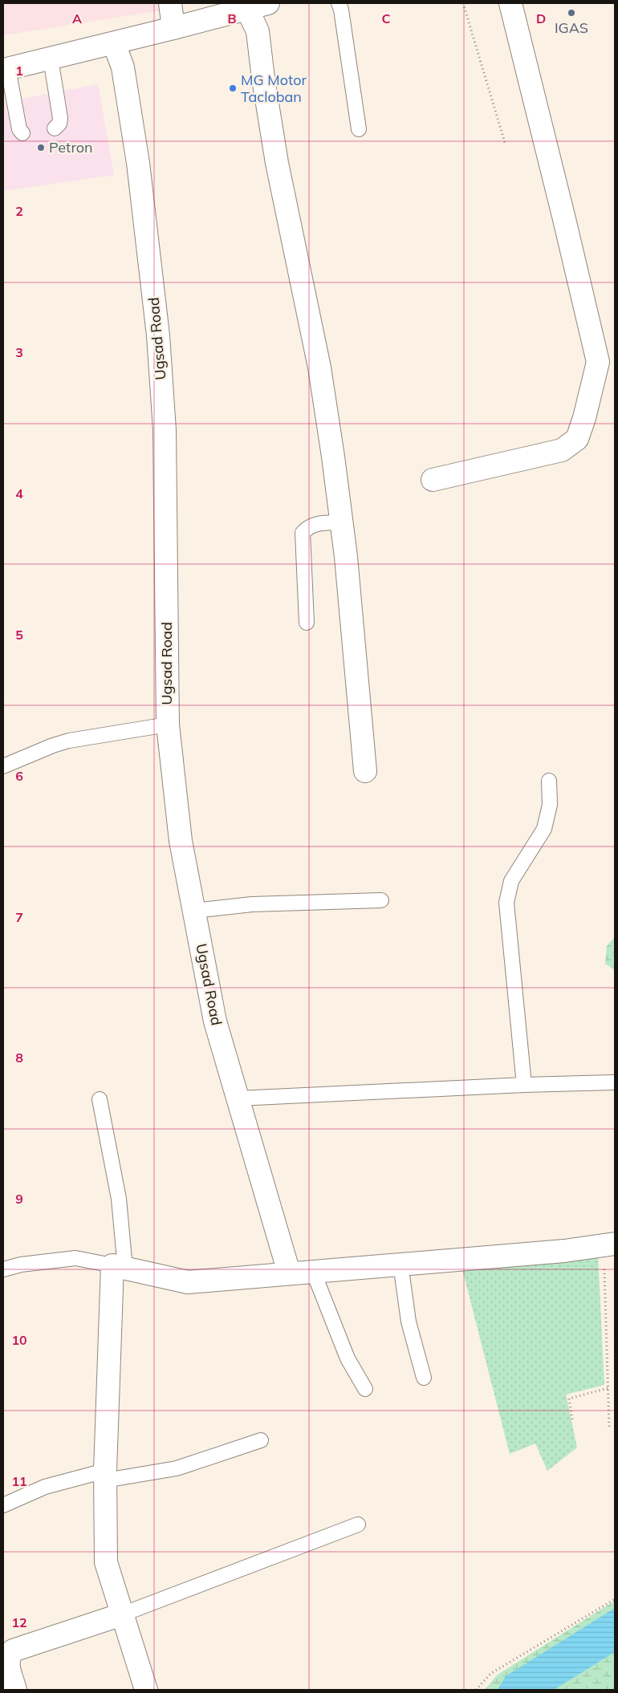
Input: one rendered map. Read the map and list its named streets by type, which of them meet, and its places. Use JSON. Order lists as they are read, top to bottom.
{
  "streets": {
    "street": ["Ugsad Road"]
  },
  "places": ["IGAS", "MG Motor Tacloban", "Petron"],
  "grid": {
    "columns": [
      "A",
      "B",
      "C",
      "D"
    ],
    "rows": [
      "1",
      "2",
      "3",
      "4",
      "5",
      "6",
      "7",
      "8",
      "9",
      "10",
      "11",
      "12"
    ]
  }
}
